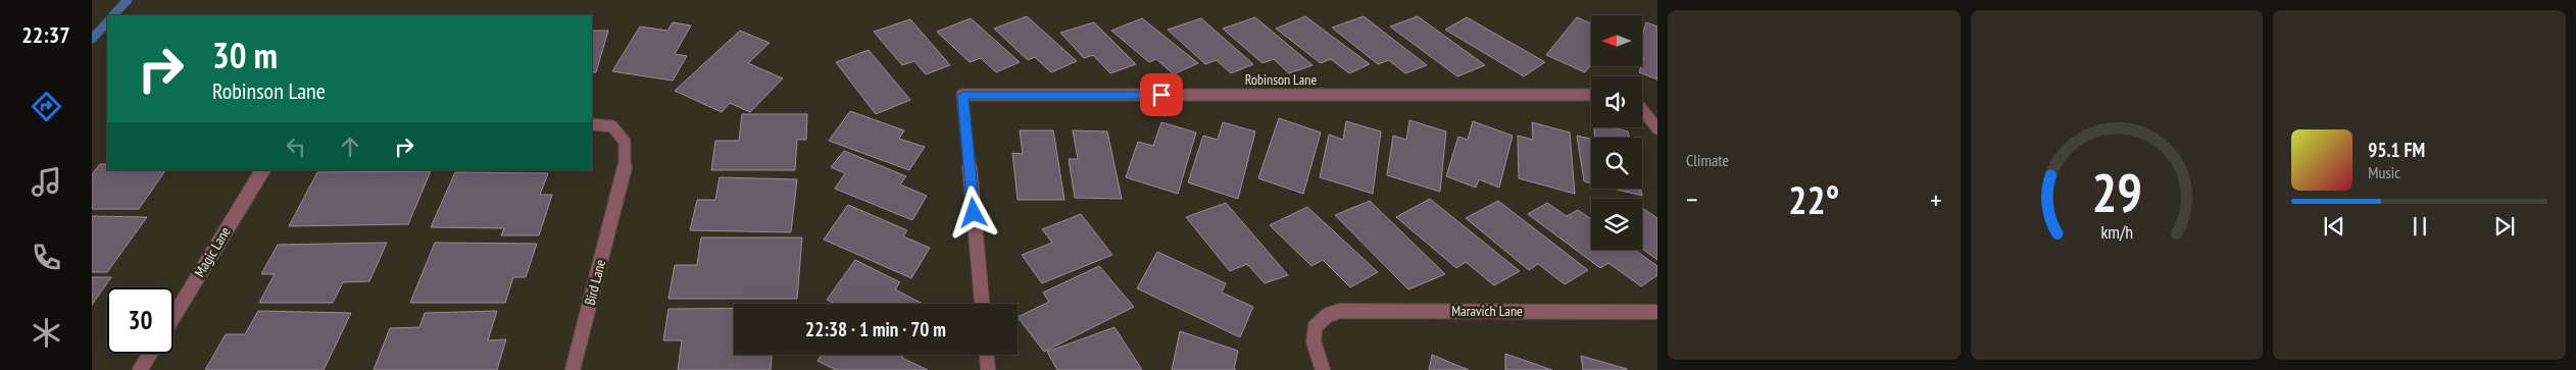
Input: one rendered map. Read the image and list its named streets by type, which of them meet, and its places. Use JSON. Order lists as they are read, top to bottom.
{
  "streets": {
    "street": [
      "Robinson Lane",
      "Magic Lane",
      "Bird Lane",
      "Maravich Lane"
    ]
  },
  "north": "left",
  "page": {
    "tabs": "22:37",
    "tile": "Climate",
    "turn": ["30 m", "Robinson Lane"],
    "song": ["95.1 FM", "Music"],
    "heat": ["−", "22°", "+"],
    "limit": "30",
    "trip": "22:38 · 1 min · 70 m",
    "gauge": ["29", "km/h"]
  }
}
